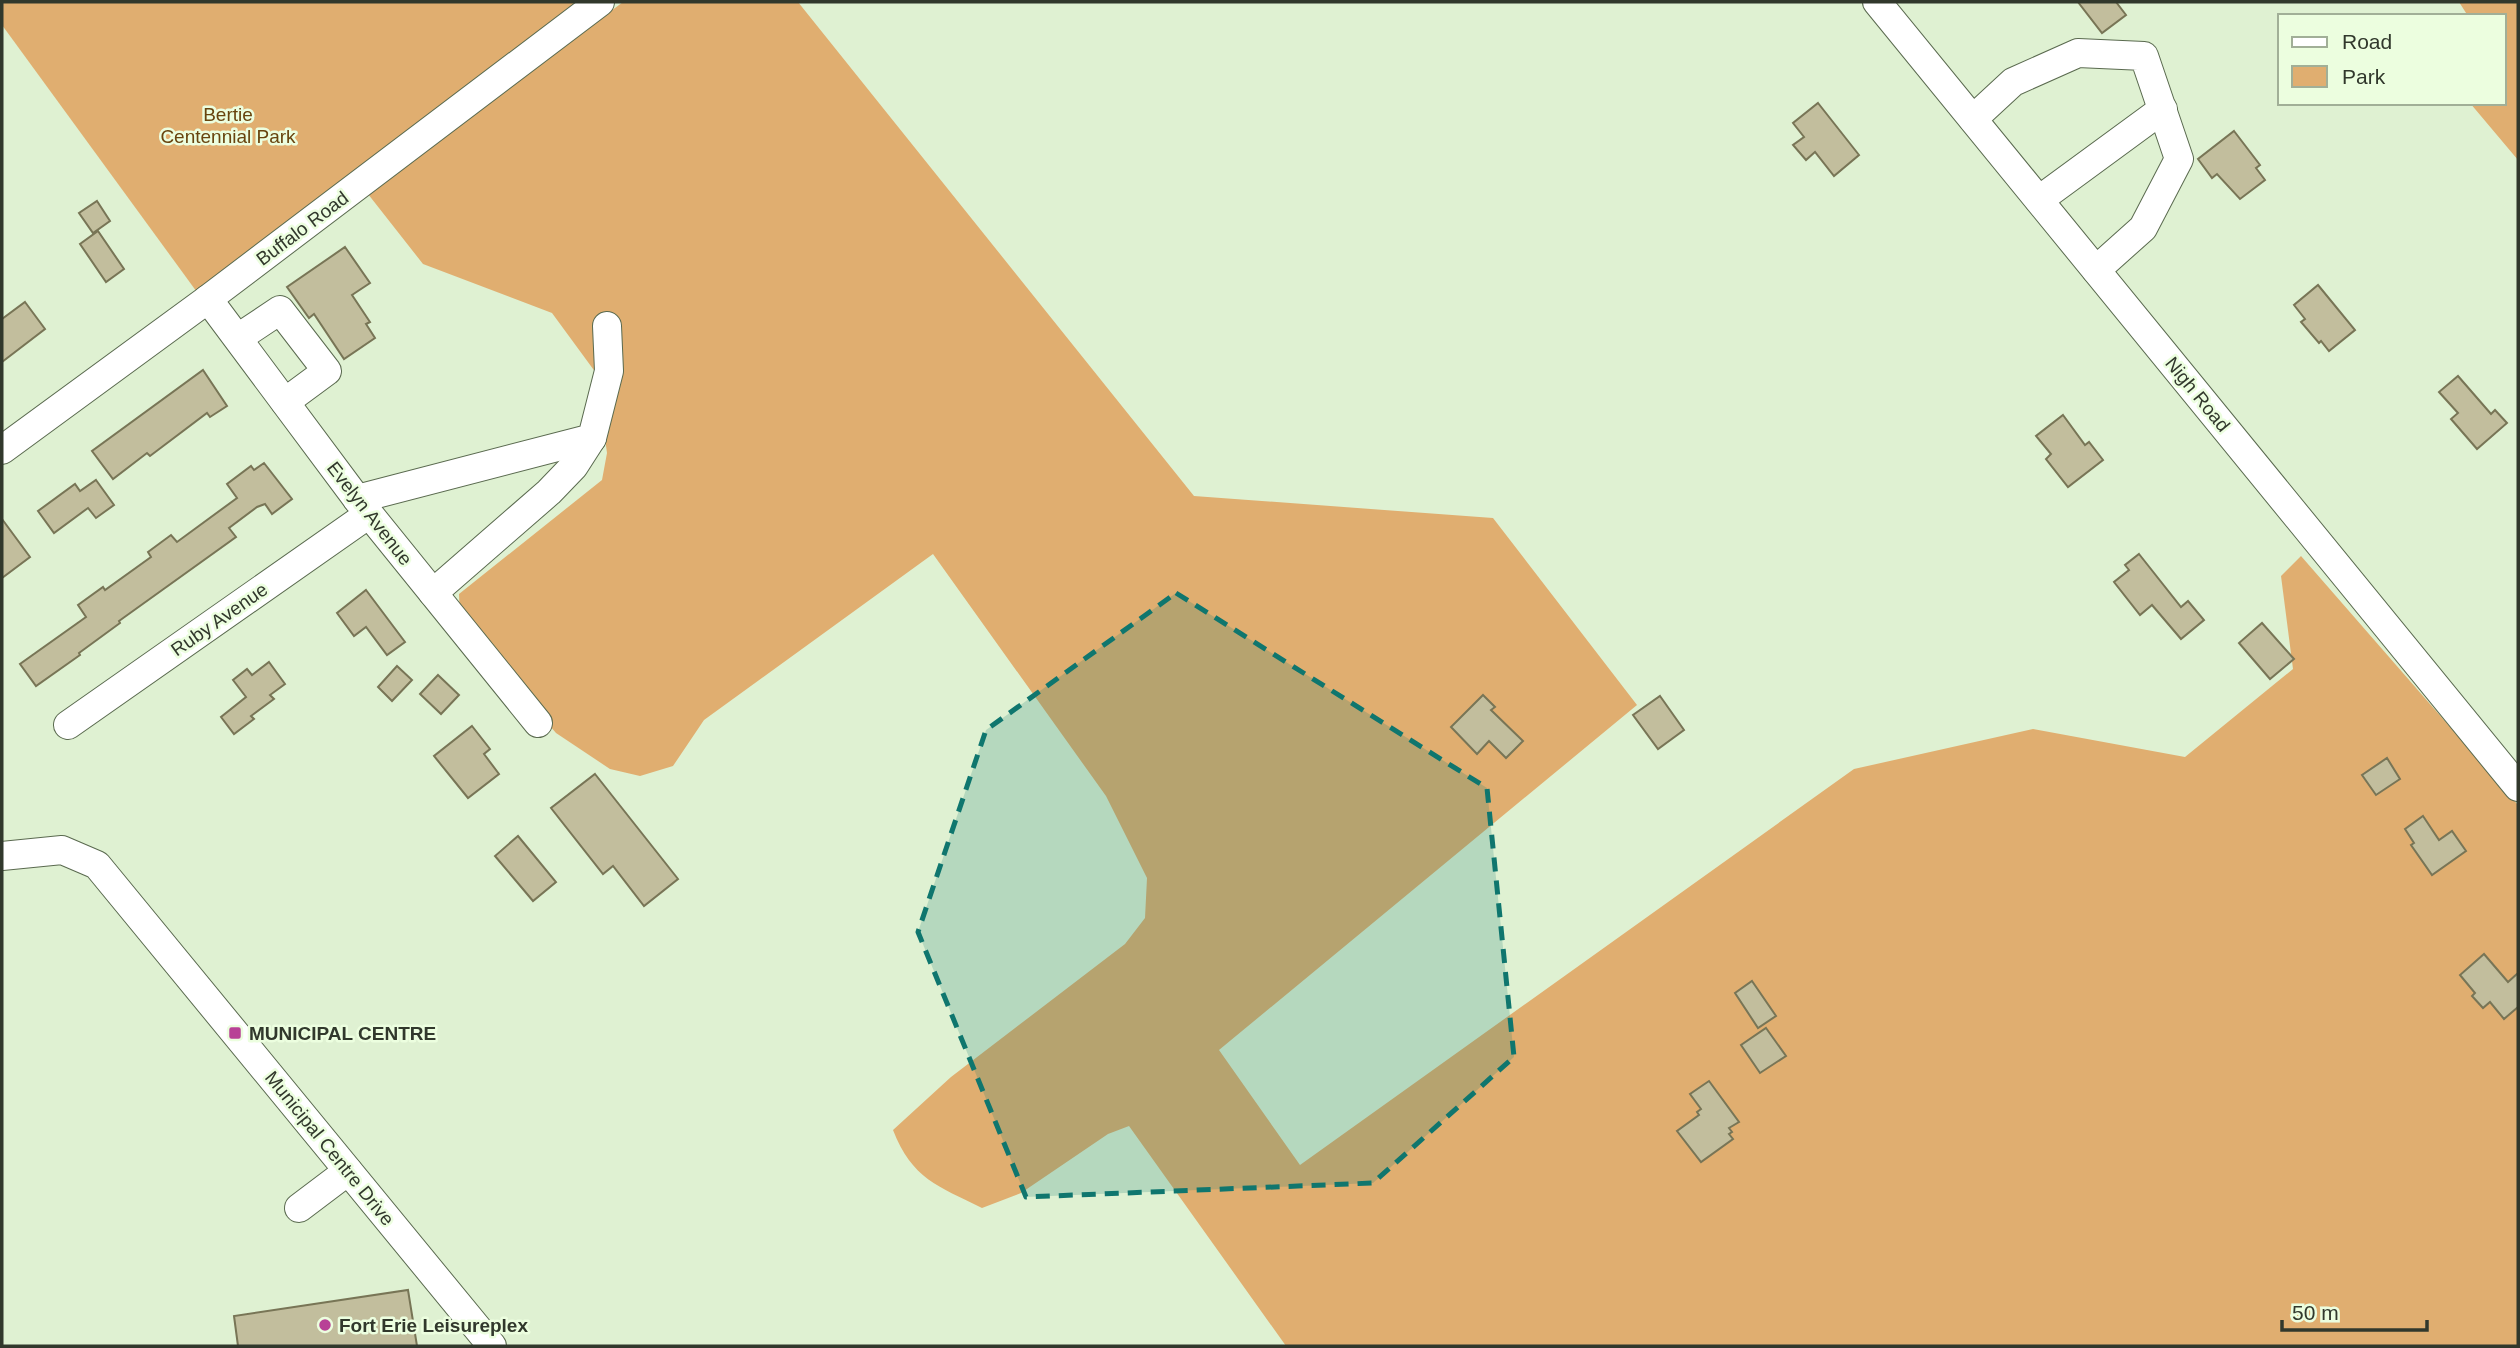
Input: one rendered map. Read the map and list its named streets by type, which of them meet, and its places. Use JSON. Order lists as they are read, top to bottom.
{
  "streets": {
    "street": [
      "Buffalo Road",
      "Nigh Road",
      "Evelyn Avenue",
      "Ruby Avenue",
      "Municipal Centre Drive"
    ]
  },
  "crossings": [
    ["Buffalo Road", "Evelyn Avenue"],
    ["Evelyn Avenue", "Ruby Avenue"]
  ],
  "parks": ["Bertie Centennial Park"],
  "places": {
    "transit": ["MUNICIPAL CENTRE"],
    "other": ["Fort Erie Leisureplex"]
  },
  "legend": ["Road", "Park"],
  "scale_bar": "50 m"
}
